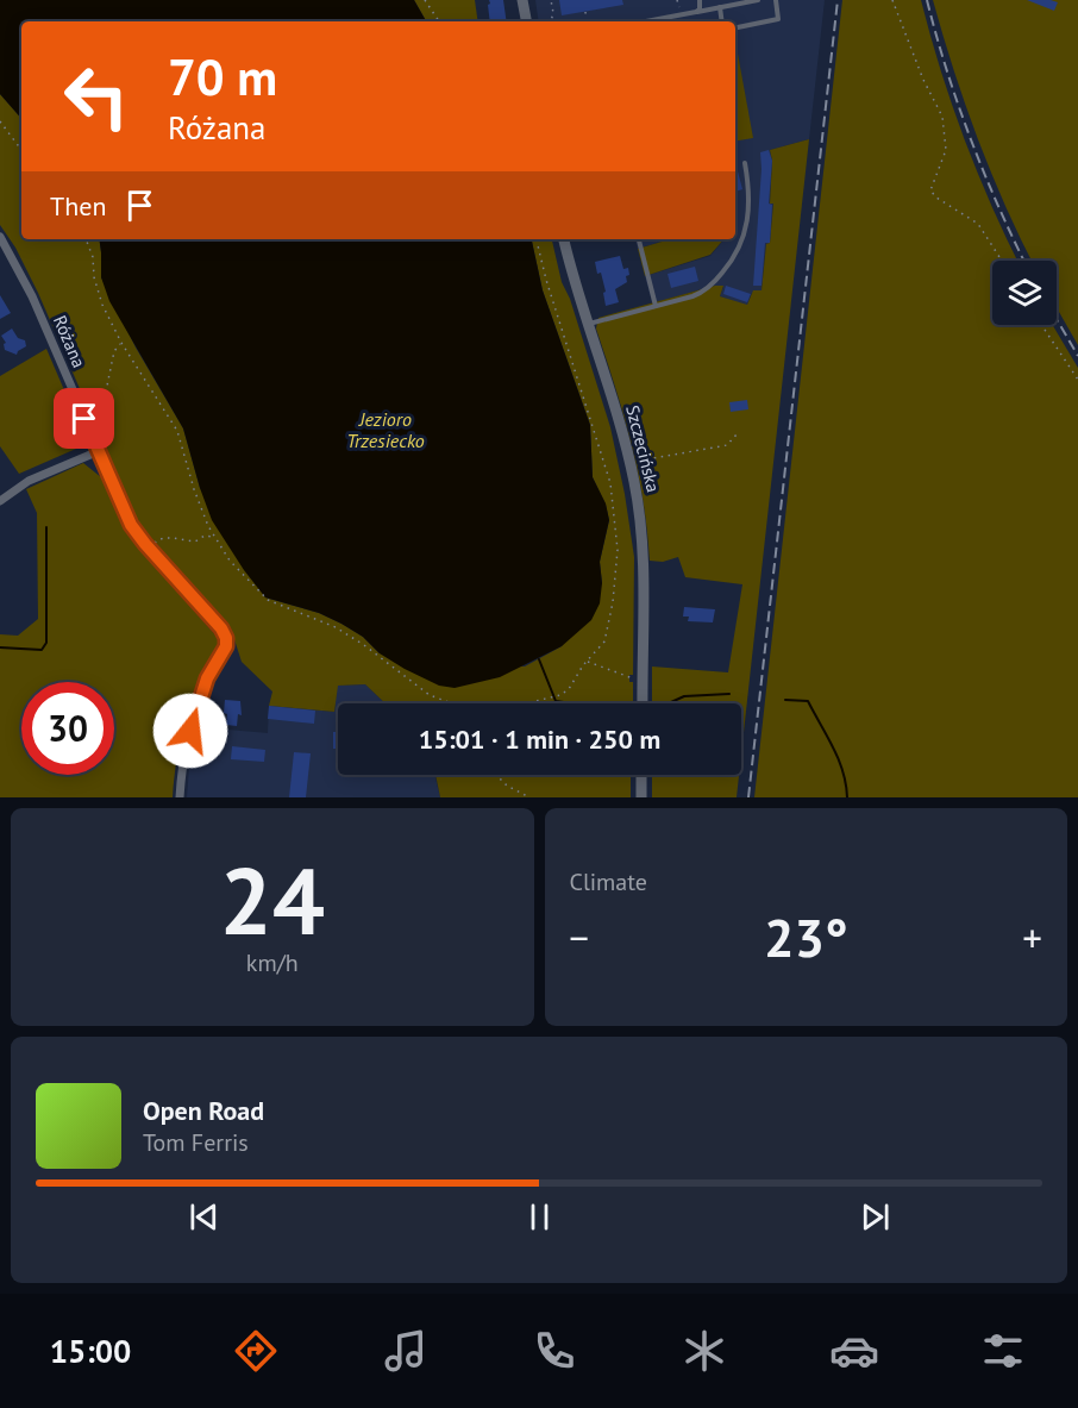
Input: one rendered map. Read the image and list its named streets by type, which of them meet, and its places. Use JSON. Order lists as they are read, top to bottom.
{
  "streets": {
    "street": ["Różana", "Szczecińska"]
  },
  "water": ["Jezioro Trzesiecko"],
  "page": {
    "turn": ["70 m", "Różana"],
    "then": "Then",
    "limit": "30",
    "trip": "15:01 · 1 min · 250 m",
    "tile": [
      ["24", "km/h"],
      "Climate"
    ],
    "heat": ["−", "23°", "+"],
    "song": ["Open Road", "Tom Ferris"],
    "tabs": "15:00"
  }
}
